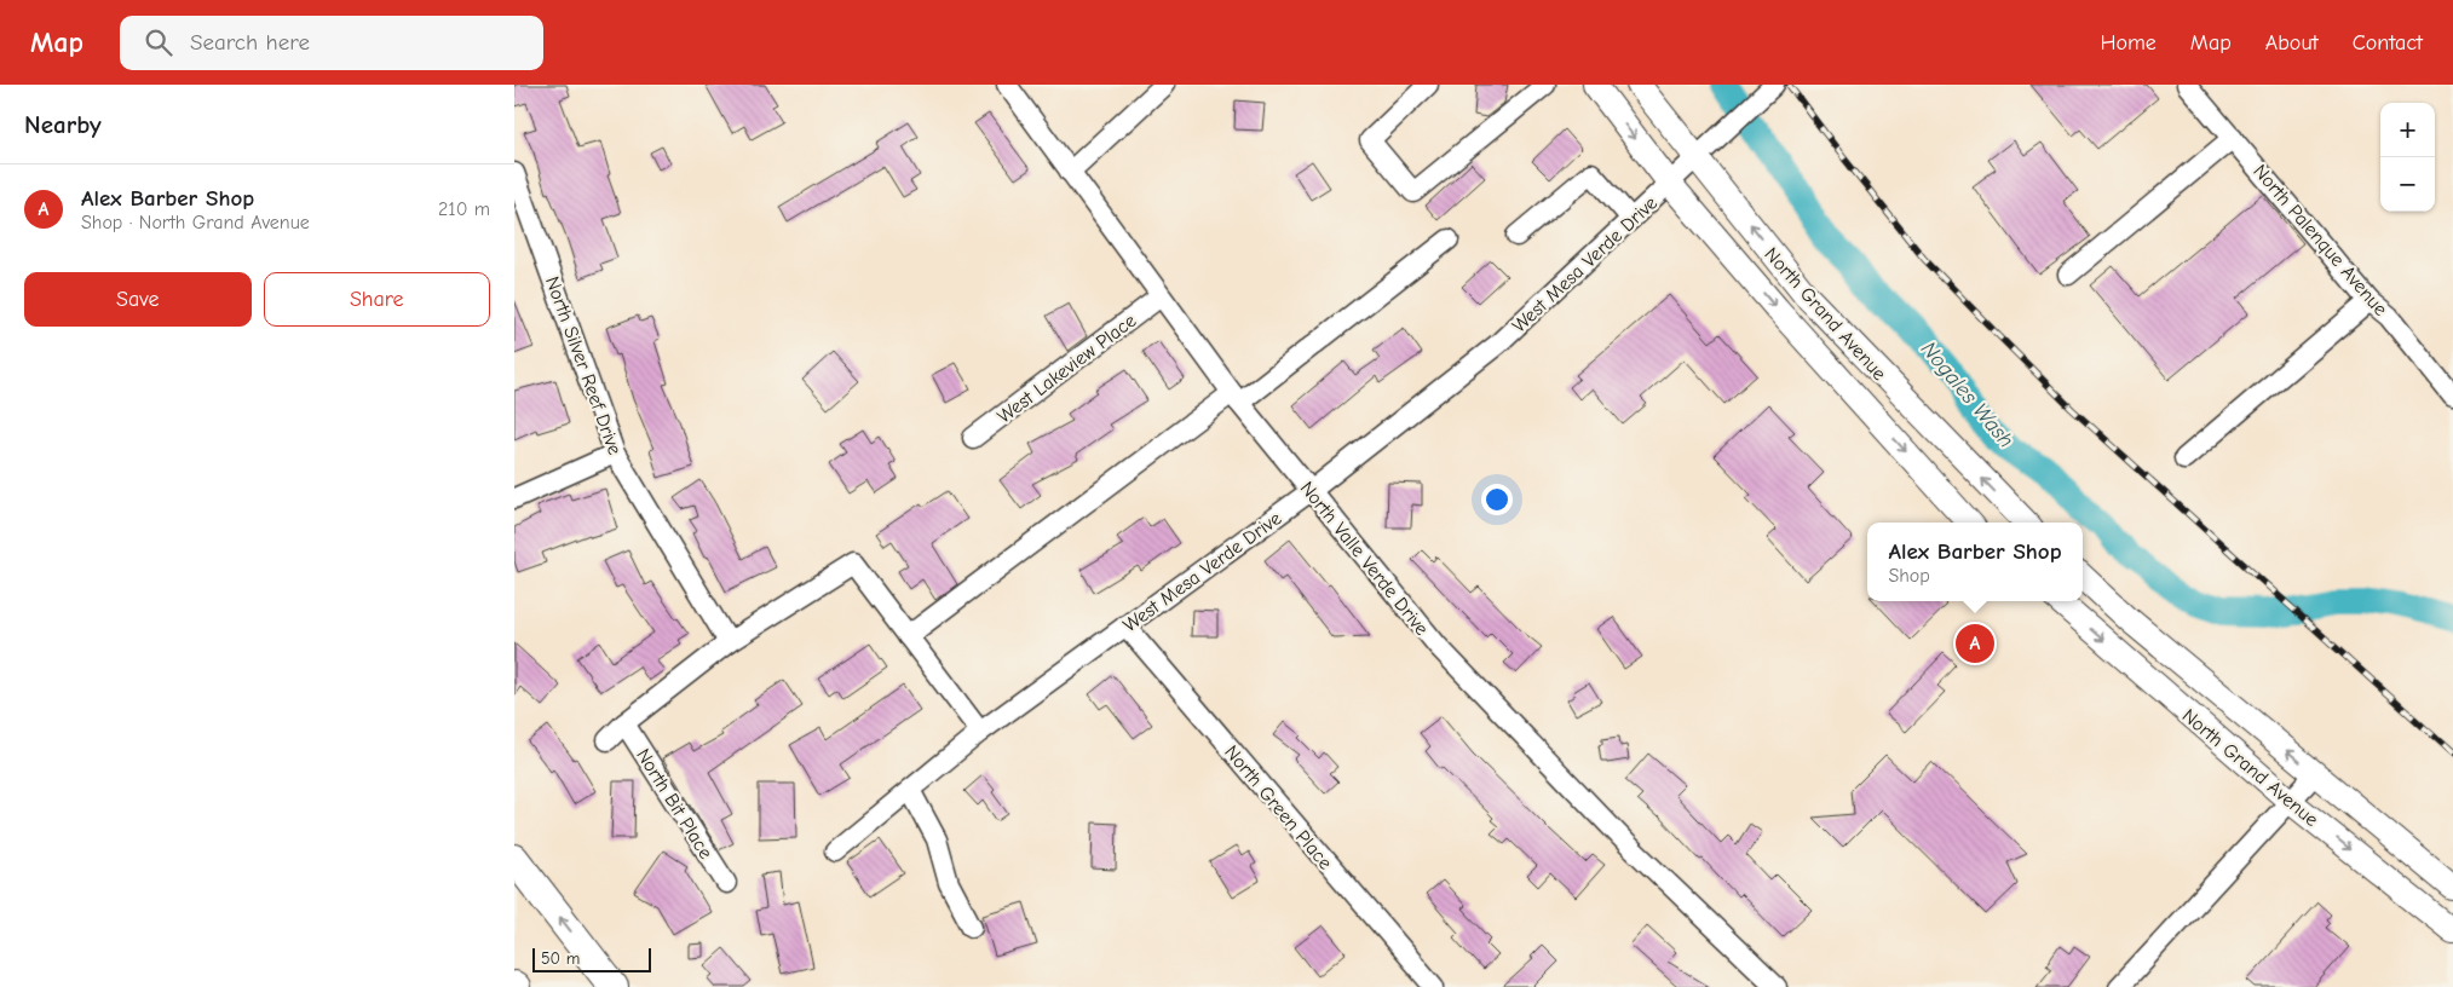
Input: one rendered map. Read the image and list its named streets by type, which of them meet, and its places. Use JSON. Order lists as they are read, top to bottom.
{
  "streets": {
    "main road": ["North Grand Avenue"],
    "street": [
      "North Palenque Avenue",
      "West Mesa Verde Drive",
      "North Silver Reef Drive",
      "West Lakeview Place",
      "North Valle Verde Drive",
      "North Bit Place",
      "North Green Place"
    ]
  },
  "crossings": [
    ["West Mesa Verde Drive", "North Grand Avenue"],
    ["West Mesa Verde Drive", "North Valle Verde Drive"],
    ["West Mesa Verde Drive", "North Green Place"],
    ["West Lakeview Place", "North Valle Verde Drive"]
  ],
  "water": ["Nogales Wash"],
  "scale_bar": "50 m",
  "page": {
    "header": "Map",
    "search": "Search here",
    "nav": [
      "Home",
      "Map",
      "About",
      "Contact"
    ],
    "heading": "Nearby",
    "map_buttons": ["+", "−"],
    "list": [
      {
        "mark": "A",
        "name": "Alex Barber Shop",
        "note": "Shop · North Grand Avenue",
        "value": "210 m"
      }
    ],
    "buttons": ["Save", "Share"],
    "popup": ["Alex Barber Shop", "Shop"],
    "pins": "A",
    "scale": "50 m"
  }
}
